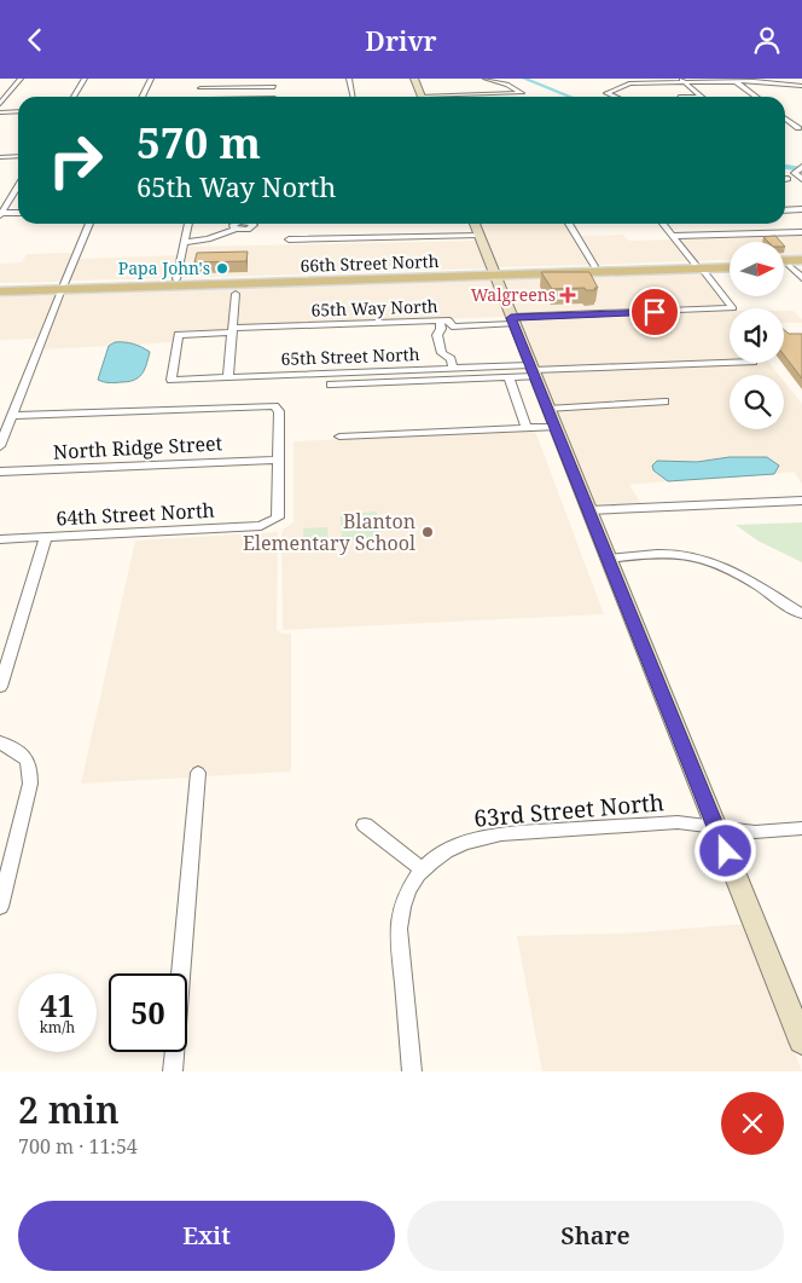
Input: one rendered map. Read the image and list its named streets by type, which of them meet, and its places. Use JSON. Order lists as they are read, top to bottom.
{
  "streets": {
    "main road": ["66th Street North"],
    "street": [
      "65th Way North",
      "65th Street North",
      "North Ridge Street",
      "64th Street North",
      "63rd Street North"
    ]
  },
  "crossings": [
    ["66th Street North", "65th Way North"],
    ["65th Way North", "65th Street North"],
    ["North Ridge Street", "64th Street North"]
  ],
  "places": {
    "other": ["Papa John's", "Blanton Elementary School"],
    "health": ["Walgreens"]
  },
  "north": "right",
  "page": {
    "header": "Drivr",
    "turn": ["570 m", "65th Way North"],
    "speed": "41 km/h",
    "limit": "50",
    "heading": ["2 min", "700 m · 11:54"],
    "buttons": ["Exit", "Share"]
  }
}
